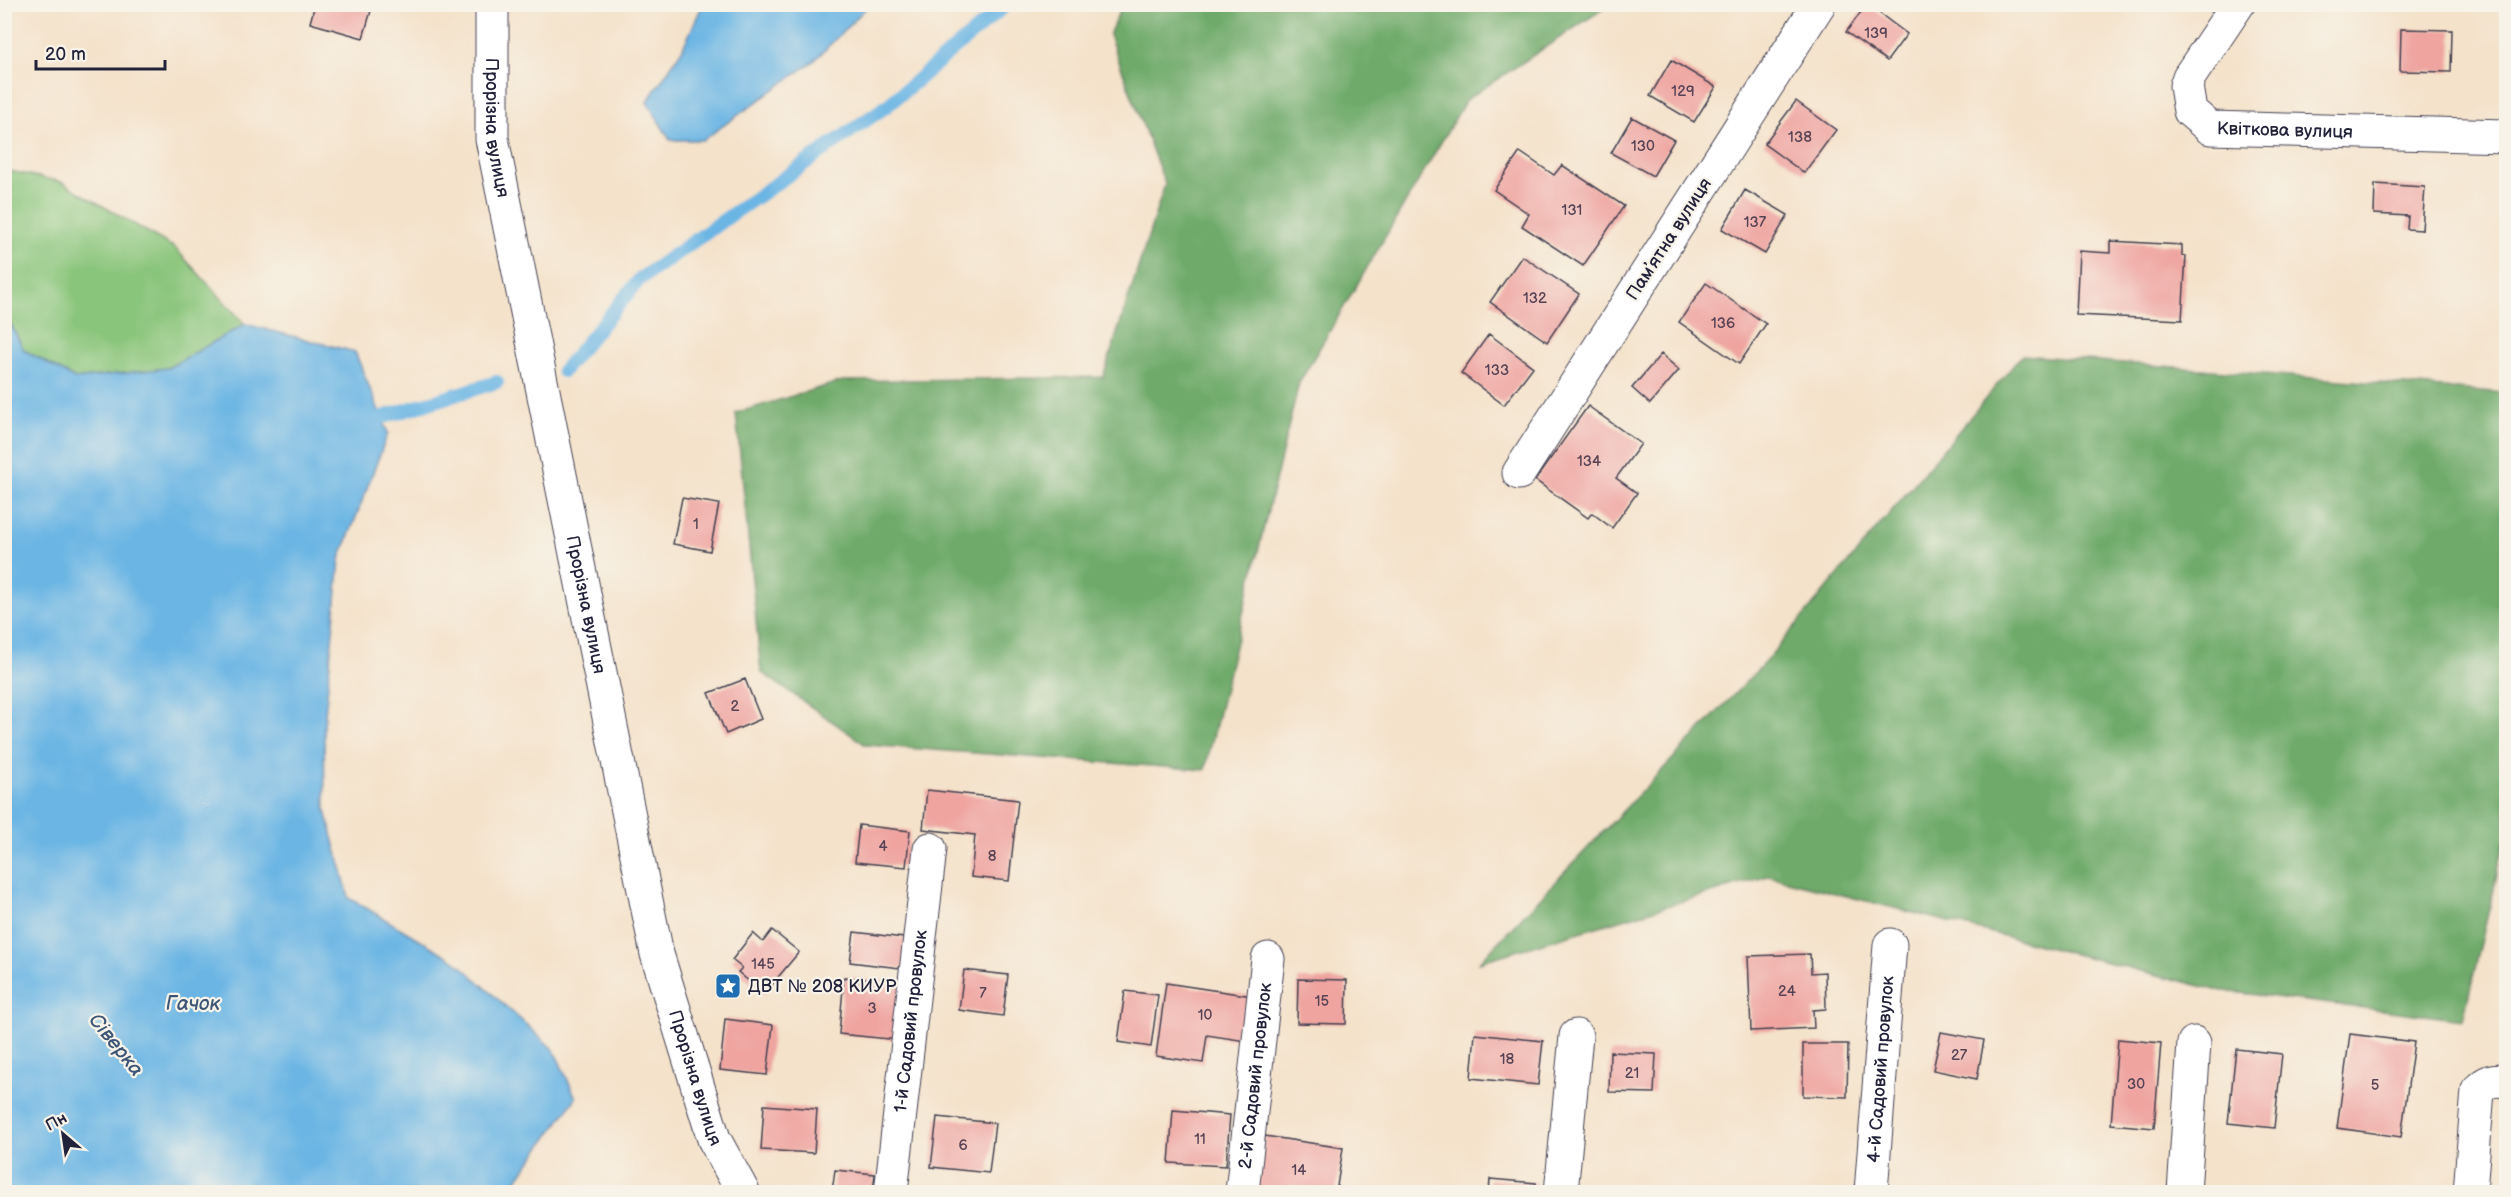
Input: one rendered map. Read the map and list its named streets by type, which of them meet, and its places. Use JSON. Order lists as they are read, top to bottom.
{
  "streets": {
    "street": [
      "Прорізна вулиця",
      "Квіткова вулиця",
      "Памʼятна вулиця",
      "1-й Садовий провулок",
      "4-й Садовий провулок",
      "2-й Садовий провулок"
    ]
  },
  "water": ["Гачок", "Сіверка"],
  "places": {
    "place": ["ДВТ № 208 КИУР"]
  },
  "house_numbers": [
    "139",
    "129",
    "138",
    "130",
    "131",
    "137",
    "132",
    "136",
    "133",
    "134",
    "1",
    "2",
    "4",
    "8",
    "145",
    "24",
    "7",
    "15",
    "3",
    "10",
    "27",
    "18",
    "21",
    "30",
    "5",
    "11",
    "6",
    "14"
  ],
  "scale_bar": "20 m",
  "north": "top left"
}
